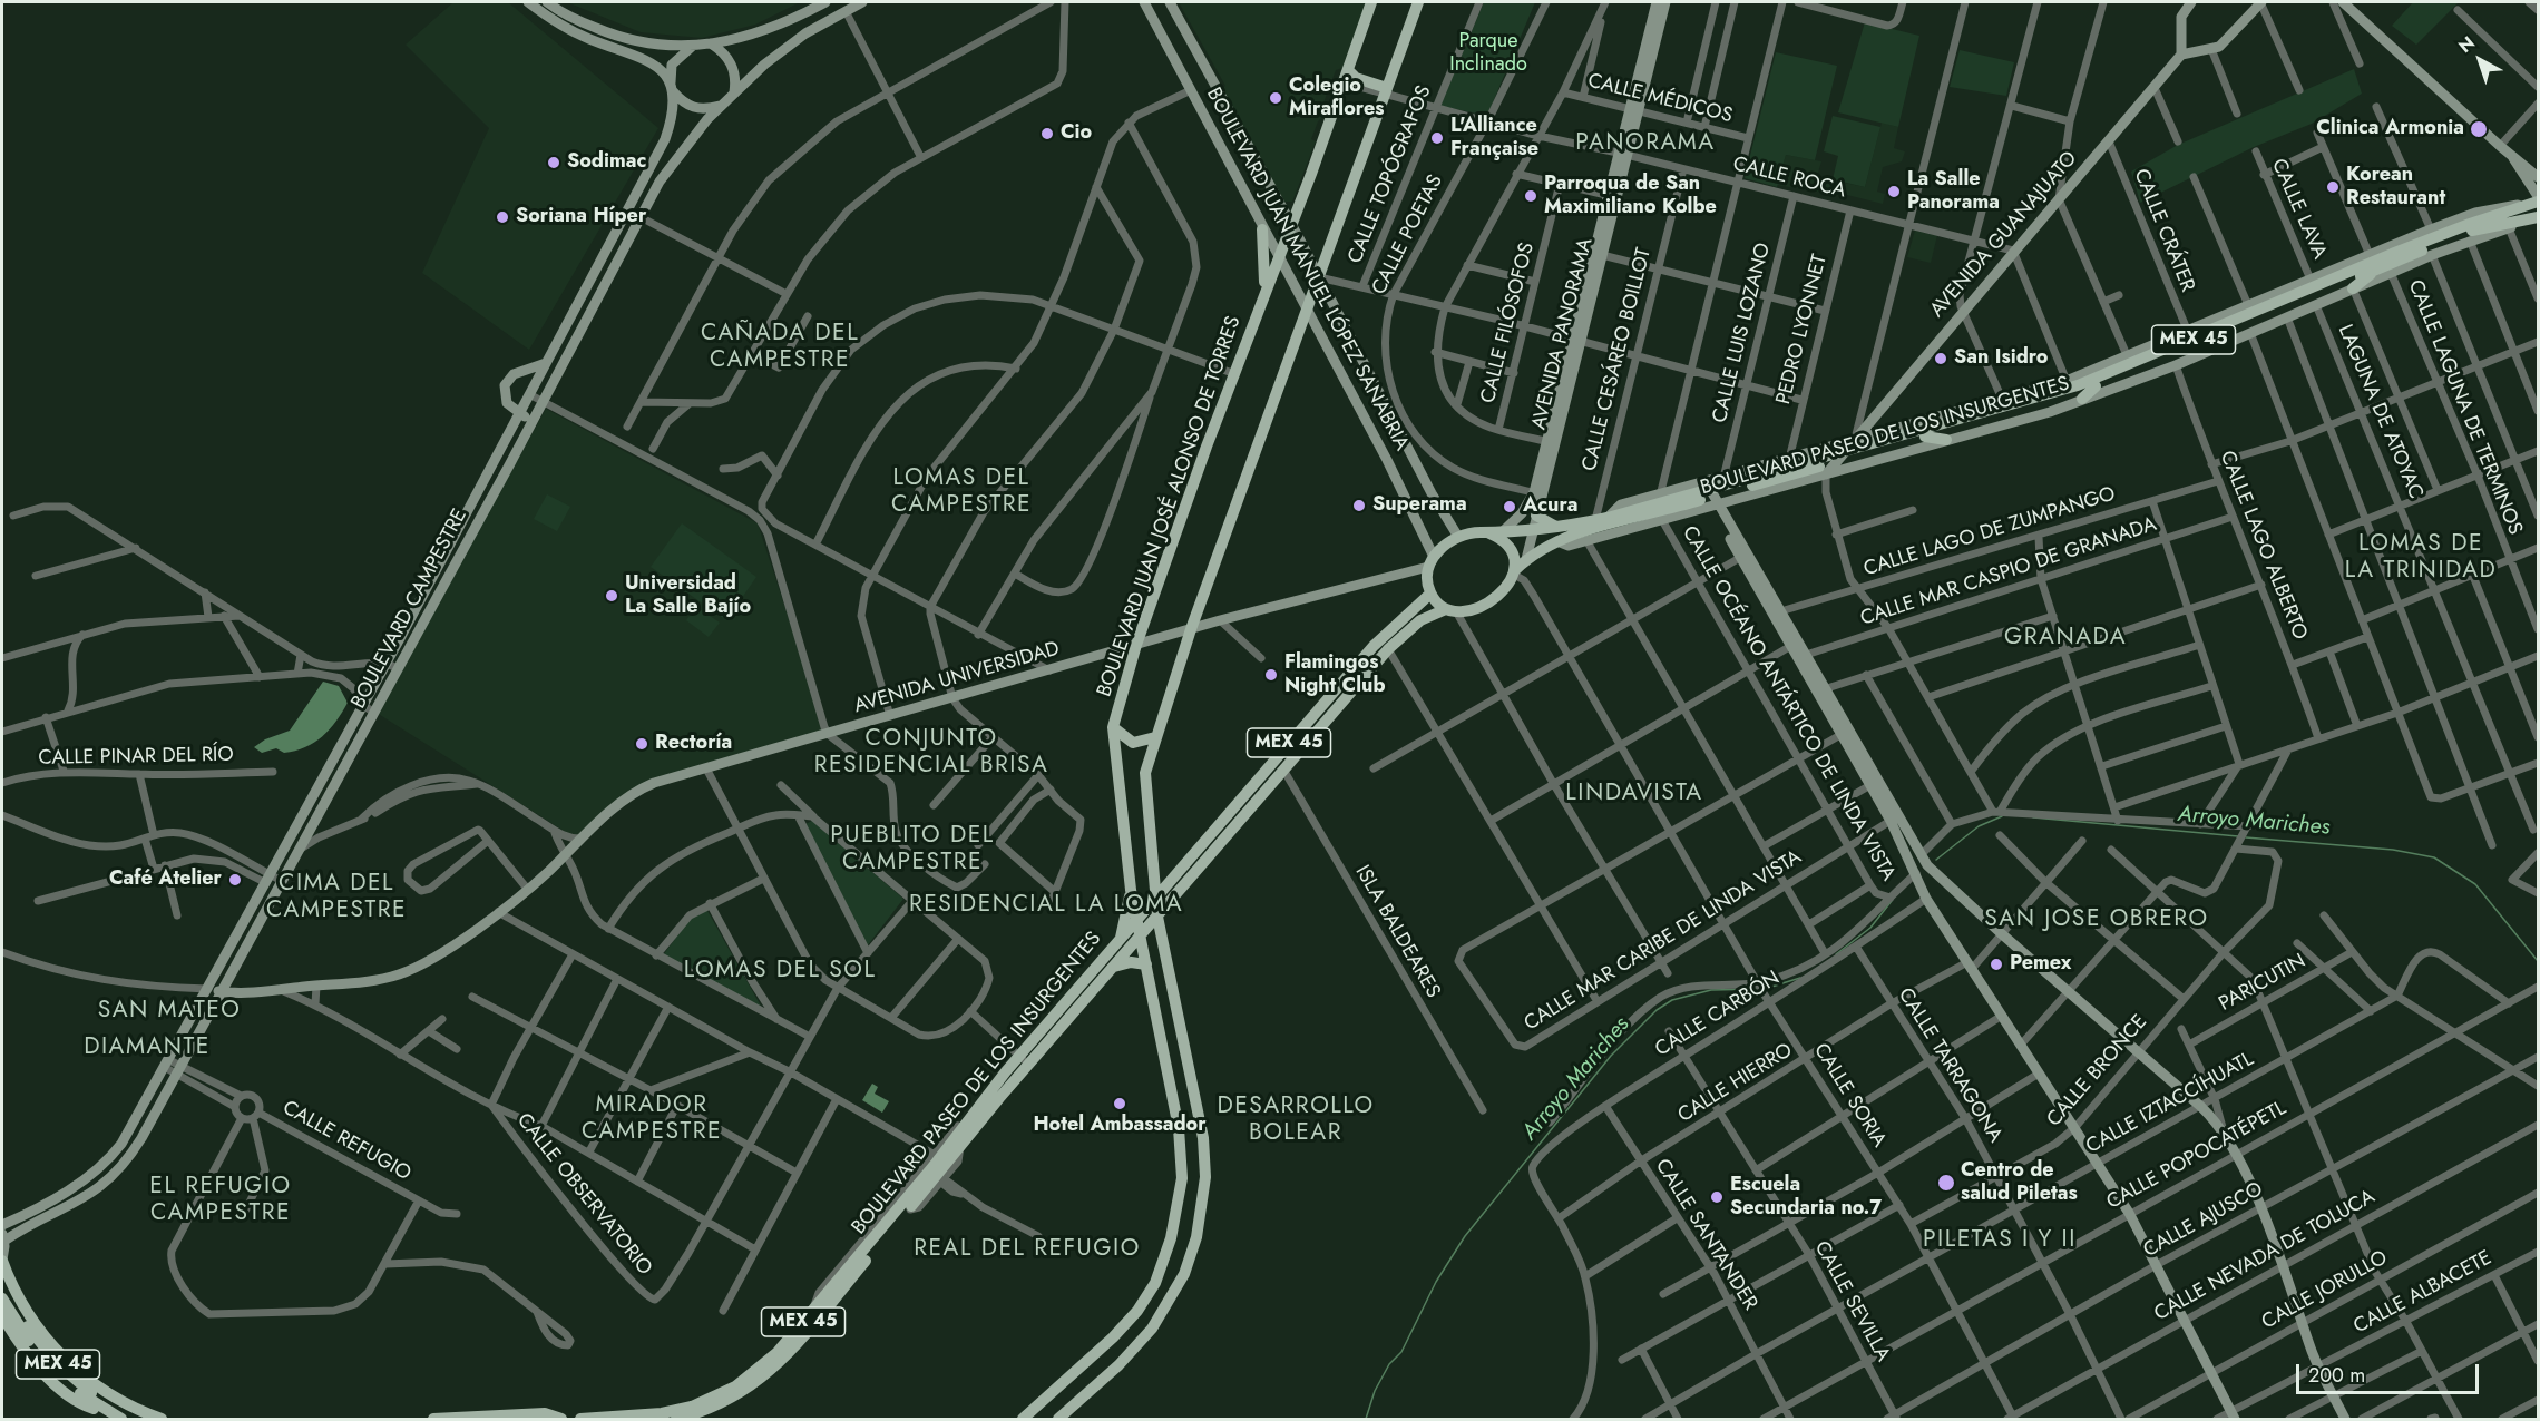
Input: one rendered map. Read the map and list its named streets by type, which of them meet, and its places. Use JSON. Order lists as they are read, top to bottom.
{
  "streets": {
    "main road": ["MEX 45", "BOULEVARD PASEO DE LOS INSURGENTES", "BOULEVARD JUAN JOSÉ ALONSO DE TORRES"],
    "street": [
      "CALLE MÉDICOS",
      "CALLE TOPÓGRAFOS",
      "CALLE ROCA",
      "CALLE LAVA",
      "CALLE CRÁTER",
      "CALLE POETAS",
      "AVENIDA GUANAJUATO",
      "BOULEVARD JUAN MANUEL LÓPEZ SANABRIA",
      "CALLE FILÓSOFOS",
      "PEDRO LYONNET",
      "CALLE LUIS LOZANO",
      "AVENIDA PANORAMA",
      "CALLE CESÁREO BOILLOT",
      "CALLE LAGUNA DE TERMINOS",
      "LAGUNA DE ATOYAC",
      "CALLE LAGO DE ZUMPANGO",
      "CALLE LAGO ALBERTO",
      "CALLE MAR CASPIO DE GRANADA",
      "BOULEVARD CAMPESTRE",
      "AVENIDA UNIVERSIDAD",
      "CALLE OCÉANO ANTÁRTICO DE LINDA VISTA",
      "CALLE PINAR DEL RÍO",
      "ISLA BALDEARES",
      "CALLE MAR CARIBE DE LINDA VISTA",
      "PARICUTIN",
      "CALLE CARBÓN",
      "CALLE TARRAGONA",
      "CALLE BRONCE",
      "CALLE HIERRO",
      "CALLE SORIA",
      "CALLE IZTACCÍHUATL",
      "CALLE REFUGIO",
      "CALLE POPOCATÉPETL",
      "CALLE OBSERVATORIO",
      "CALLE AJUSCO",
      "CALLE SANTANDER",
      "CALLE NEVADA DE TOLUCA",
      "CALLE JORULLO",
      "CALLE ALBACETE",
      "CALLE SEVILLA"
    ]
  },
  "crossings": [
    ["CALLE MÉDICOS", "AVENIDA PANORAMA"],
    ["CALLE TOPÓGRAFOS", "CALLE ROCA"],
    ["CALLE ROCA", "CALLE POETAS"],
    ["CALLE ROCA", "AVENIDA GUANAJUATO"],
    ["CALLE ROCA", "PEDRO LYONNET"],
    ["CALLE ROCA", "CALLE LUIS LOZANO"],
    ["CALLE ROCA", "AVENIDA PANORAMA"],
    ["CALLE ROCA", "CALLE CESÁREO BOILLOT"],
    ["CALLE LAVA", "BOULEVARD PASEO DE LOS INSURGENTES"],
    ["CALLE CRÁTER", "AVENIDA GUANAJUATO"],
    ["CALLE CRÁTER", "BOULEVARD PASEO DE LOS INSURGENTES"],
    ["CALLE POETAS", "AVENIDA PANORAMA"],
    ["AVENIDA GUANAJUATO", "BOULEVARD PASEO DE LOS INSURGENTES"],
    ["BOULEVARD JUAN MANUEL LÓPEZ SANABRIA", "BOULEVARD PASEO DE LOS INSURGENTES"],
    ["BOULEVARD JUAN MANUEL LÓPEZ SANABRIA", "BOULEVARD JUAN JOSÉ ALONSO DE TORRES"],
    ["BOULEVARD JUAN MANUEL LÓPEZ SANABRIA", "AVENIDA UNIVERSIDAD"],
    ["BOULEVARD JUAN MANUEL LÓPEZ SANABRIA", "CALLE SORIA"],
    ["PEDRO LYONNET", "BOULEVARD PASEO DE LOS INSURGENTES"],
    ["CALLE LUIS LOZANO", "BOULEVARD PASEO DE LOS INSURGENTES"],
    ["AVENIDA PANORAMA", "BOULEVARD PASEO DE LOS INSURGENTES"],
    ["CALLE CESÁREO BOILLOT", "BOULEVARD PASEO DE LOS INSURGENTES"],
    ["CALLE LAGUNA DE TERMINOS", "BOULEVARD PASEO DE LOS INSURGENTES"],
    ["LAGUNA DE ATOYAC", "BOULEVARD PASEO DE LOS INSURGENTES"],
    ["BOULEVARD PASEO DE LOS INSURGENTES", "BOULEVARD JUAN JOSÉ ALONSO DE TORRES"],
    ["BOULEVARD PASEO DE LOS INSURGENTES", "CALLE LAGO ALBERTO"],
    ["BOULEVARD PASEO DE LOS INSURGENTES", "AVENIDA UNIVERSIDAD"],
    ["BOULEVARD PASEO DE LOS INSURGENTES", "CALLE OCÉANO ANTÁRTICO DE LINDA VISTA"],
    ["BOULEVARD PASEO DE LOS INSURGENTES", "ISLA BALDEARES"],
    ["BOULEVARD PASEO DE LOS INSURGENTES", "CALLE SORIA"],
    ["BOULEVARD JUAN JOSÉ ALONSO DE TORRES", "AVENIDA UNIVERSIDAD"],
    ["CALLE LAGO DE ZUMPANGO", "CALLE LAGO ALBERTO"],
    ["CALLE LAGO ALBERTO", "CALLE MAR CASPIO DE GRANADA"],
    ["BOULEVARD CAMPESTRE", "AVENIDA UNIVERSIDAD"],
    ["AVENIDA UNIVERSIDAD", "CALLE SORIA"],
    ["CALLE OCÉANO ANTÁRTICO DE LINDA VISTA", "CALLE MAR CARIBE DE LINDA VISTA"],
    ["CALLE MAR CARIBE DE LINDA VISTA", "CALLE SORIA"],
    ["CALLE CARBÓN", "CALLE TARRAGONA"],
    ["CALLE CARBÓN", "CALLE HIERRO"],
    ["CALLE CARBÓN", "CALLE SORIA"],
    ["CALLE CARBÓN", "CALLE SANTANDER"],
    ["CALLE CARBÓN", "CALLE SEVILLA"],
    ["CALLE TARRAGONA", "CALLE BRONCE"],
    ["CALLE TARRAGONA", "CALLE HIERRO"],
    ["CALLE TARRAGONA", "CALLE IZTACCÍHUATL"],
    ["CALLE TARRAGONA", "CALLE POPOCATÉPETL"],
    ["CALLE TARRAGONA", "CALLE AJUSCO"],
    ["CALLE TARRAGONA", "CALLE NEVADA DE TOLUCA"],
    ["CALLE BRONCE", "CALLE SORIA"],
    ["CALLE HIERRO", "CALLE SORIA"],
    ["CALLE HIERRO", "CALLE SANTANDER"],
    ["CALLE HIERRO", "CALLE SEVILLA"],
    ["CALLE SORIA", "CALLE IZTACCÍHUATL"],
    ["CALLE SORIA", "CALLE POPOCATÉPETL"],
    ["CALLE SORIA", "CALLE AJUSCO"],
    ["CALLE SORIA", "CALLE NEVADA DE TOLUCA"],
    ["CALLE IZTACCÍHUATL", "CALLE SANTANDER"],
    ["CALLE IZTACCÍHUATL", "CALLE SEVILLA"],
    ["CALLE POPOCATÉPETL", "CALLE SANTANDER"],
    ["CALLE POPOCATÉPETL", "CALLE SEVILLA"],
    ["CALLE AJUSCO", "CALLE SEVILLA"]
  ],
  "districts": [
    "PANORAMA",
    "CAÑADA DEL CAMPESTRE",
    "LOMAS DEL CAMPESTRE",
    "LOMAS DE LA TRINIDAD",
    "GRANADA",
    "CONJUNTO RESIDENCIAL BRISA",
    "LINDAVISTA",
    "PUEBLITO DEL CAMPESTRE",
    "CIMA DEL CAMPESTRE",
    "RESIDENCIAL LA LOMA",
    "SAN JOSE OBRERO",
    "LOMAS DEL SOL",
    "SAN MATEO",
    "DIAMANTE",
    "MIRADOR CAMPESTRE",
    "DESARROLLO BOLEAR",
    "EL REFUGIO CAMPESTRE",
    "PILETAS I Y II",
    "REAL DEL REFUGIO"
  ],
  "water": ["Arroyo Mariches"],
  "parks": ["Parque Inclinado"],
  "places": [
    "Colegio Miraflores",
    "Clinica Armonia",
    "Cio",
    "L'Alliance Française",
    "Sodimac",
    "Korean Restaurant",
    "La Salle Panorama",
    "Parroqua de San Maximiliano Kolbe",
    "Soriana Híper",
    "San Isidro",
    "Superama",
    "Acura",
    "Universidad La Salle Bajío",
    "Flamingos Night Club",
    "Rectoría",
    "Café Atelier",
    "Pemex",
    "Hotel Ambassador",
    "Centro de salud Piletas",
    "Escuela Secundaria no.7"
  ],
  "scale_bar": "200 m",
  "north": "top left"
}
